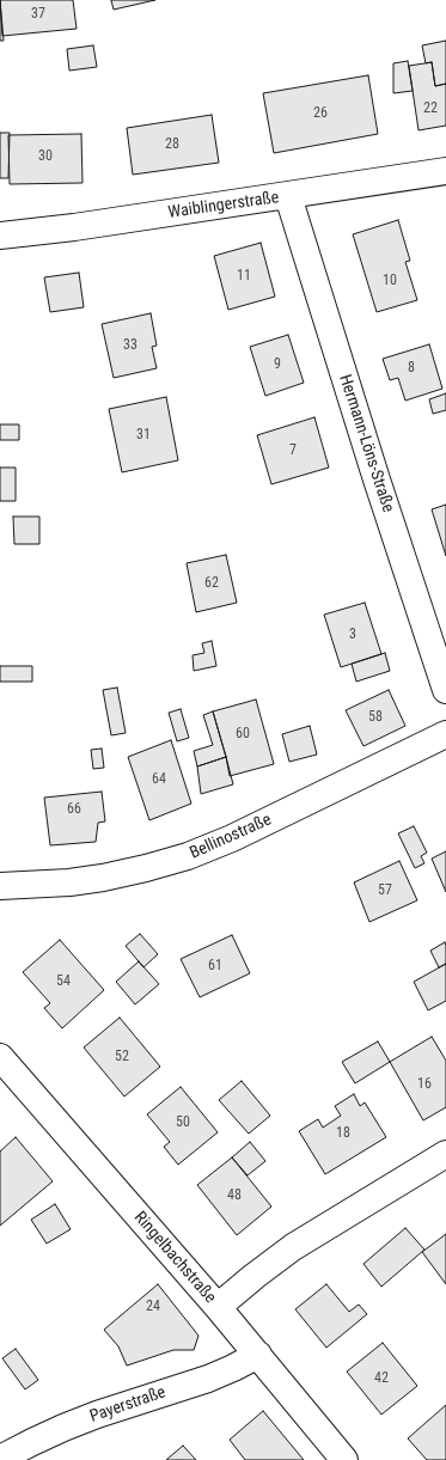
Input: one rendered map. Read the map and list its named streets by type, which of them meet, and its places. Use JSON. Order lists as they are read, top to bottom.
{
  "streets": {
    "street": [
      "Waiblingerstraße",
      "Hermann-Löns-Straße",
      "Bellinostraße",
      "Ringelbachstraße",
      "Payerstraße"
    ]
  },
  "crossings": [
    ["Waiblingerstraße", "Hermann-Löns-Straße"],
    ["Ringelbachstraße", "Payerstraße"]
  ],
  "house_numbers": [
    "37",
    "22",
    "26",
    "28",
    "30",
    "11",
    "10",
    "33",
    "9",
    "8",
    "31",
    "7",
    "62",
    "3",
    "58",
    "60",
    "64",
    "66",
    "57",
    "61",
    "54",
    "52",
    "16",
    "50",
    "18",
    "48",
    "24",
    "42"
  ]
}
